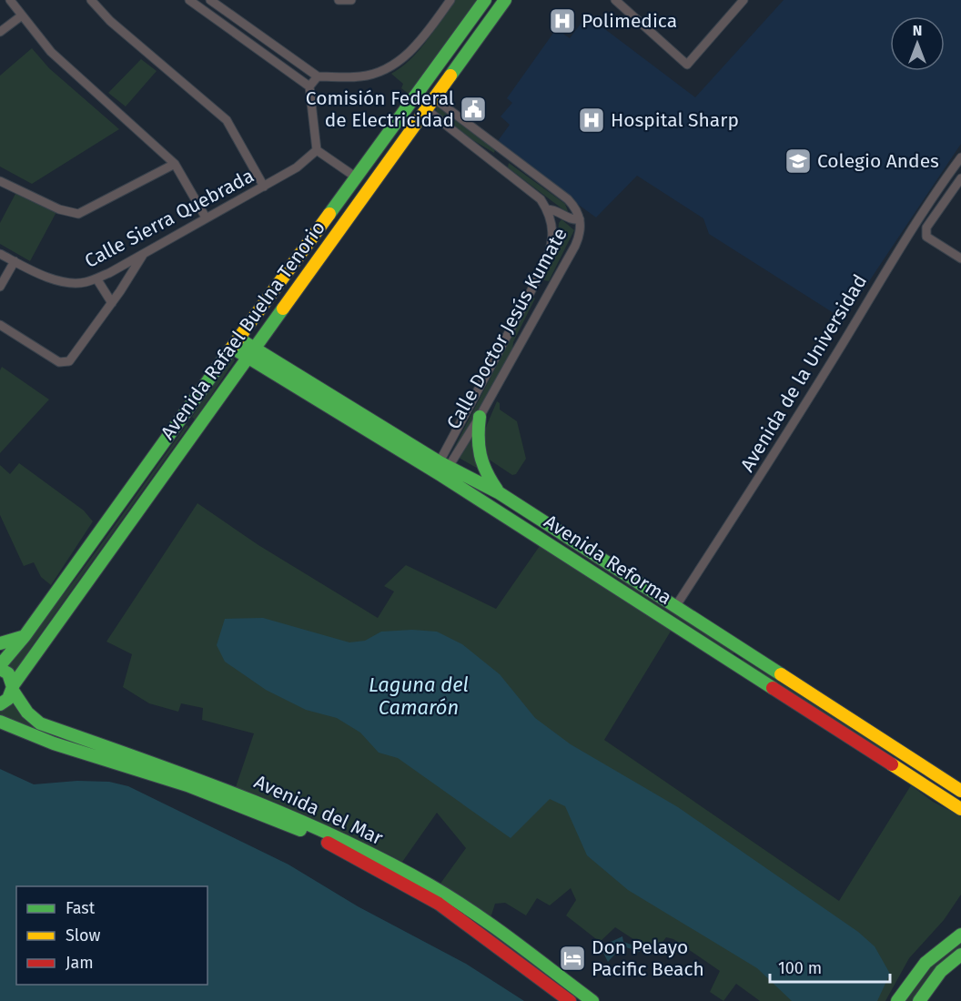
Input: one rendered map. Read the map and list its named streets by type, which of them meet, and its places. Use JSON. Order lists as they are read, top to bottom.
{
  "streets": {
    "main road": ["Avenida Rafael Buelna Tenorio", "Avenida Reforma", "Avenida del Mar"],
    "street": ["Calle Sierra Quebrada", "Calle Doctor Jesús Kumate", "Avenida de la Universidad"]
  },
  "crossings": [
    ["Calle Doctor Jesús Kumate", "Avenida Rafael Buelna Tenorio"],
    ["Calle Doctor Jesús Kumate", "Avenida Reforma"],
    ["Avenida Rafael Buelna Tenorio", "Avenida Reforma"],
    ["Avenida Rafael Buelna Tenorio", "Avenida del Mar"],
    ["Avenida de la Universidad", "Avenida Reforma"]
  ],
  "water": ["Laguna del Camarón"],
  "places": {
    "hospital": ["Polimedica", "Hospital Sharp"],
    "public building": ["Comisión Federal de Electricidad"],
    "school or university": ["Colegio Andes"],
    "hotel": ["Don Pelayo Pacific Beach"]
  },
  "legend": ["Fast", "Slow", "Jam"],
  "scale_bar": "100 m",
  "north": "top"
}
